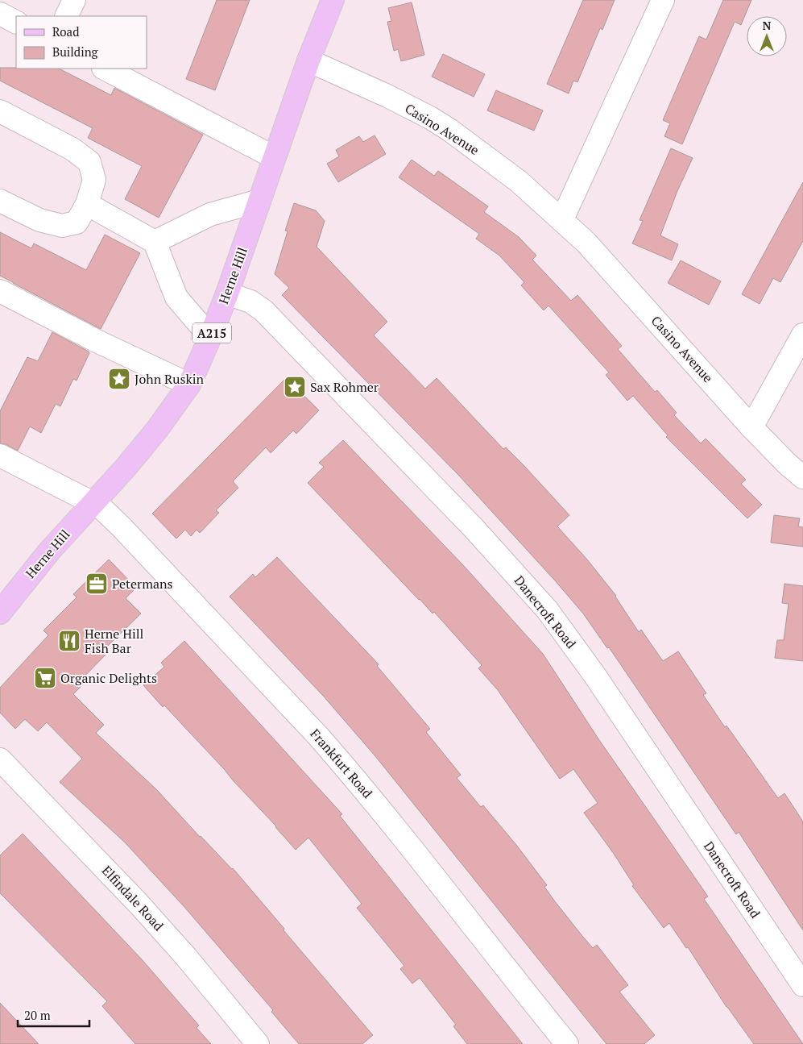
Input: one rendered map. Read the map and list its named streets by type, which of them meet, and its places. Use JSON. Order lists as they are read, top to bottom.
{
  "streets": {
    "main road": ["Herne Hill", "A215"],
    "street": [
      "Casino Avenue",
      "Danecroft Road",
      "Frankfurt Road",
      "Elfindale Road"
    ]
  },
  "crossings": [
    ["Casino Avenue", "Herne Hill"],
    ["Herne Hill", "Danecroft Road"],
    ["Herne Hill", "Frankfurt Road"]
  ],
  "places": {
    "place": ["John Ruskin", "Sax Rohmer"],
    "office": ["Petermans"],
    "restaurant": ["Herne Hill Fish Bar"],
    "supermarket": ["Organic Delights"]
  },
  "legend": ["Road", "Building"],
  "scale_bar": "20 m",
  "north": "top"
}
